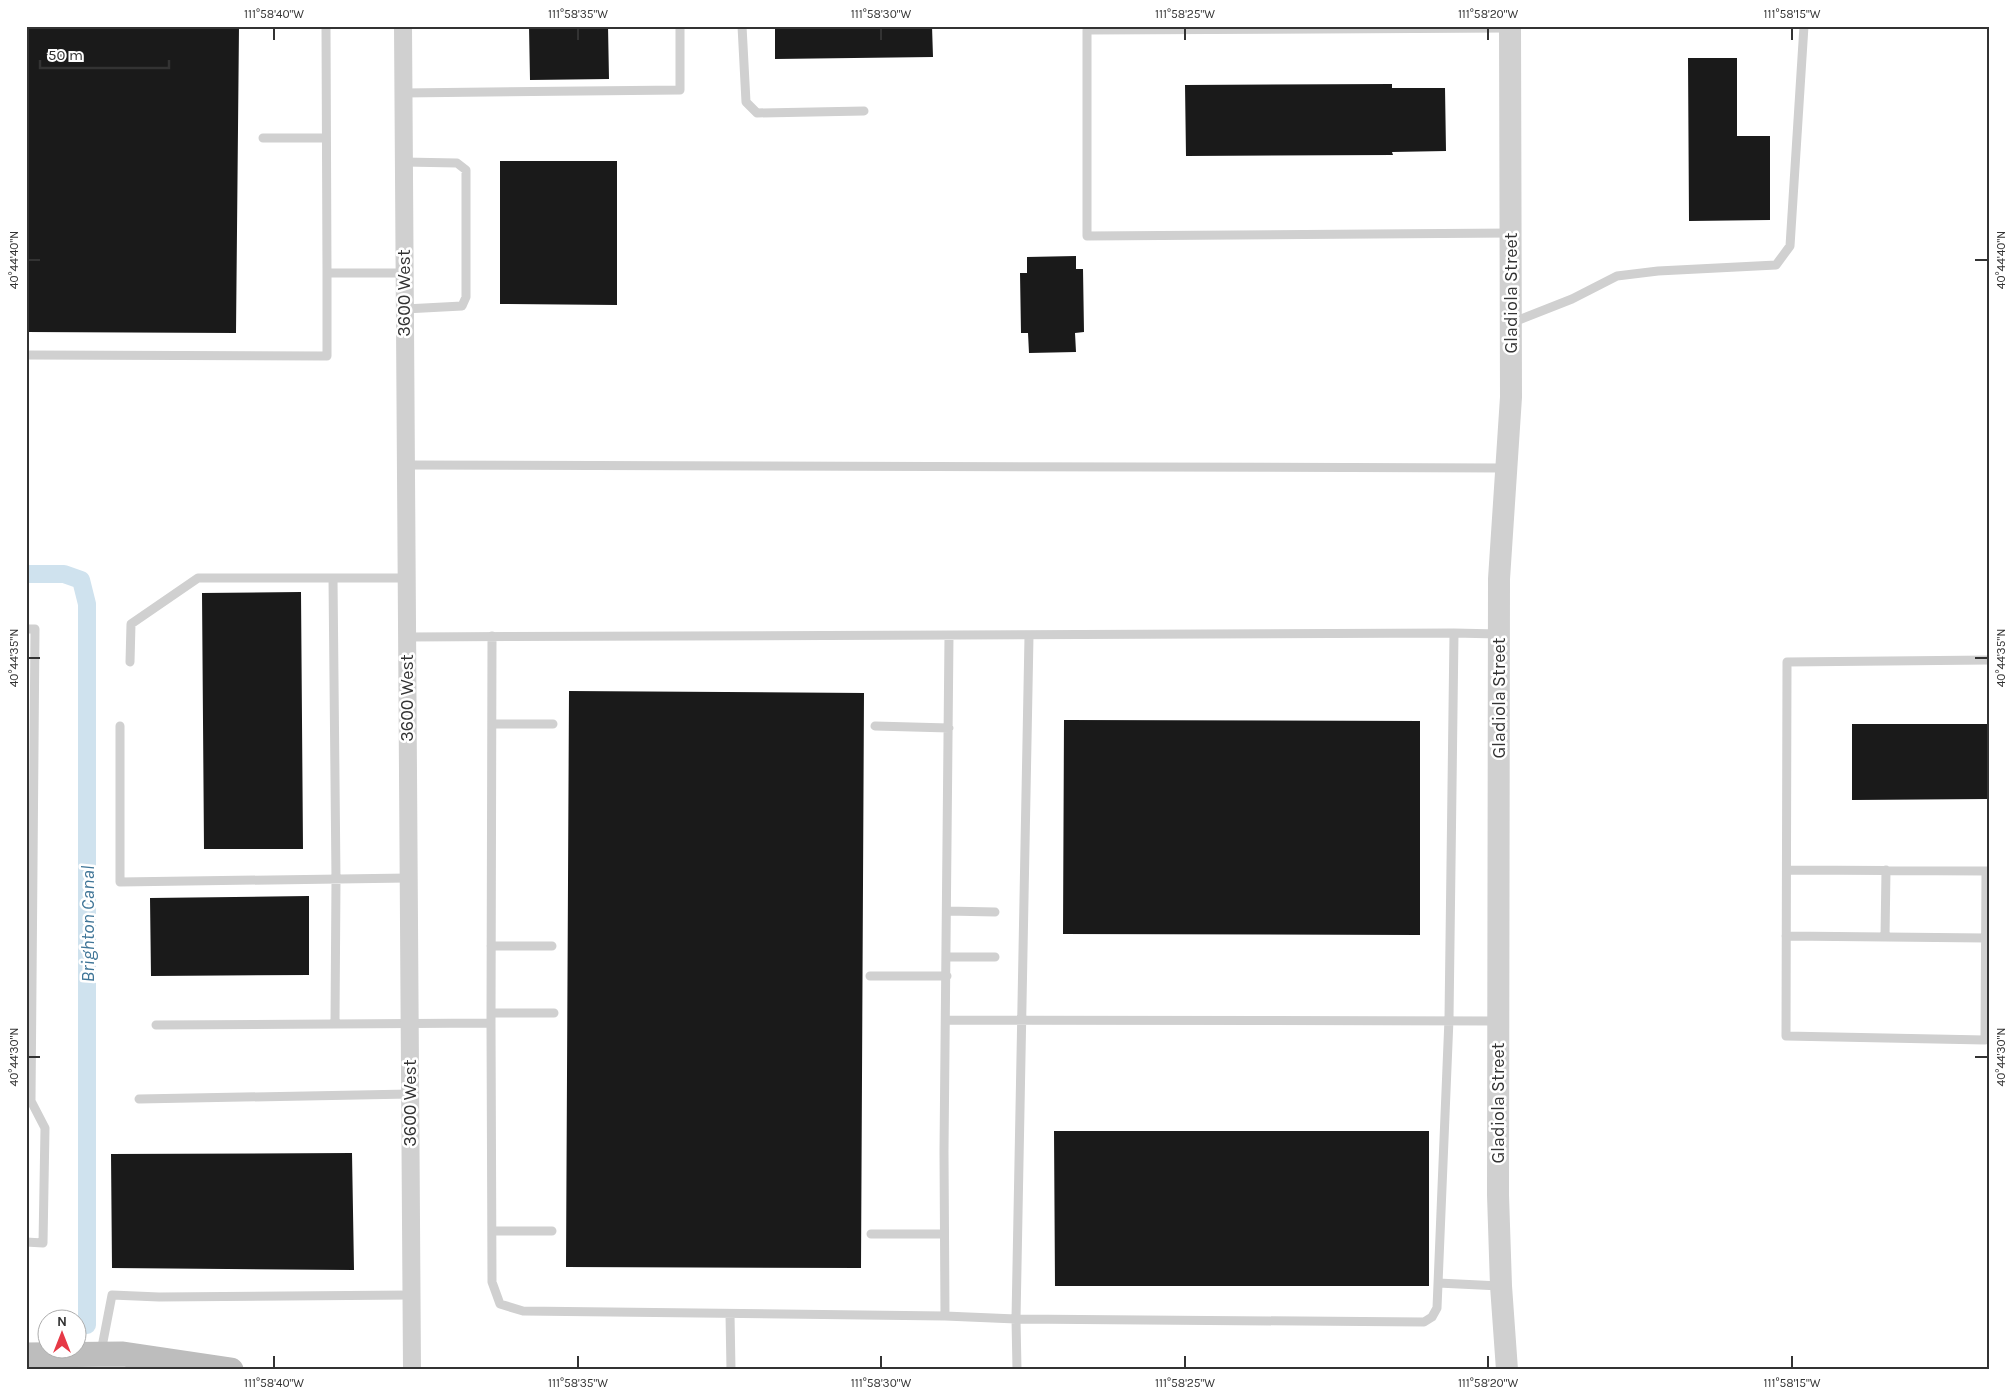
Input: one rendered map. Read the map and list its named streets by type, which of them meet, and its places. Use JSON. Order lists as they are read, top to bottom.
{
  "streets": {
    "street": ["3600 West", "Gladiola Street"]
  },
  "water": ["Brighton Canal"],
  "scale_bar": "50 m",
  "north": "top",
  "coordinates": [
    "111°58'40\"W",
    "111°58'35\"W",
    "111°58'30\"W",
    "111°58'25\"W",
    "111°58'20\"W",
    "111°58'15\"W",
    "40°44'40\"N",
    "40°44'35\"N",
    "40°44'30\"N"
  ]
}
